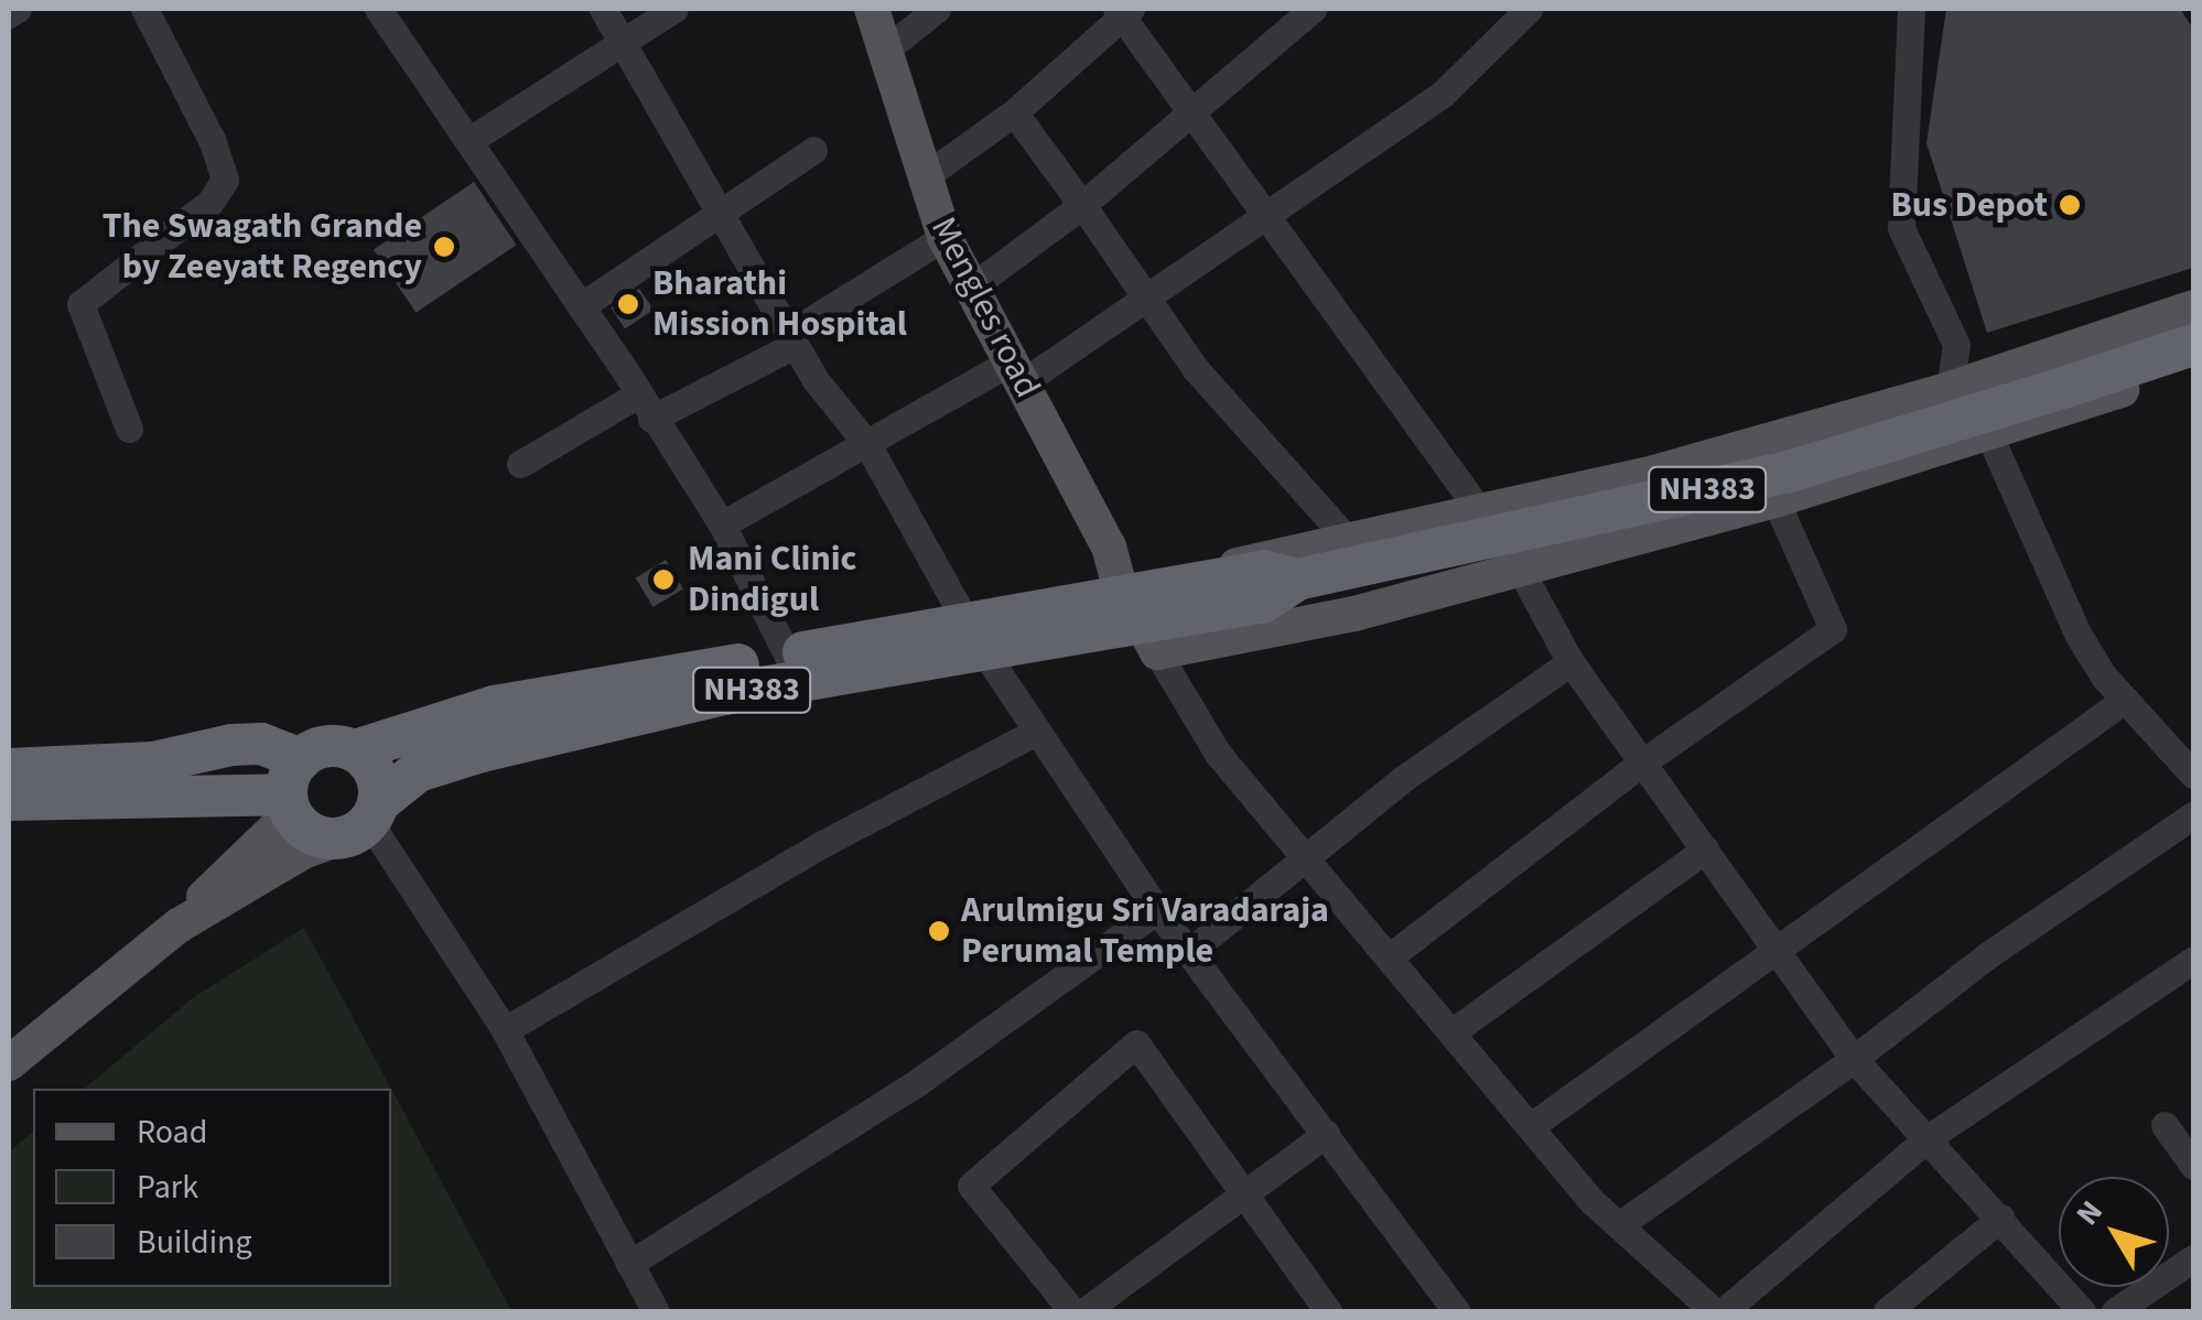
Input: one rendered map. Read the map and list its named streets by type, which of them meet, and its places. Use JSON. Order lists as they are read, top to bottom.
{
  "streets": {
    "highway": ["NH383"],
    "main road": ["Mengles road"]
  },
  "crossings": [
    ["Mengles road", "NH383"]
  ],
  "places": [
    "Bus Depot",
    "The Swagath Grande by Zeeyatt Regency",
    "Bharathi Mission Hospital",
    "Mani Clinic Dindigul",
    "Arulmigu Sri Varadaraja Perumal Temple"
  ],
  "legend": ["Road", "Park", "Building"],
  "north": "top left"
}
